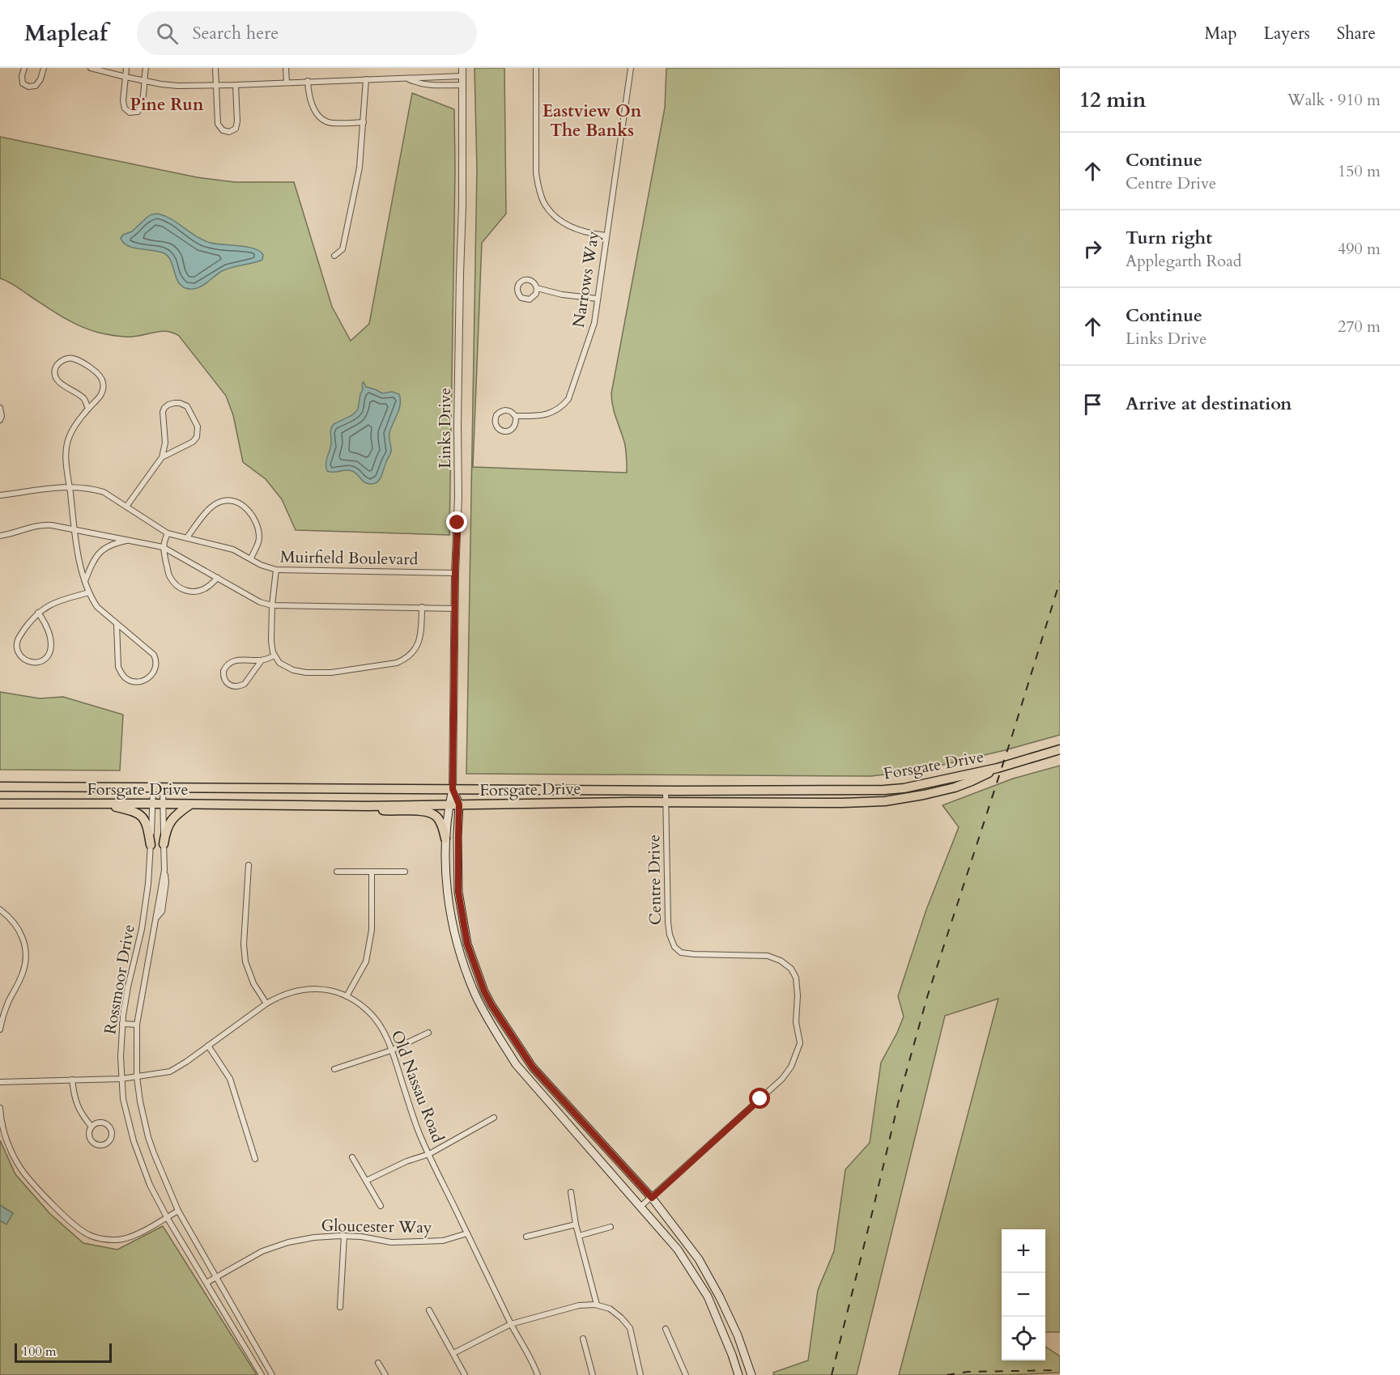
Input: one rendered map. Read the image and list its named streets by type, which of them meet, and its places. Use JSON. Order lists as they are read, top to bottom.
{
  "streets": {
    "main road": ["Forsgate Drive"],
    "street": [
      "Narrows Way",
      "Links Drive",
      "Muirfield Boulevard",
      "Centre Drive",
      "Rossmoor Drive",
      "Old Nassau Road",
      "Gloucester Way"
    ]
  },
  "crossings": [
    ["Links Drive", "Muirfield Boulevard"],
    ["Links Drive", "Forsgate Drive"],
    ["Forsgate Drive", "Centre Drive"],
    ["Forsgate Drive", "Rossmoor Drive"],
    ["Rossmoor Drive", "Old Nassau Road"],
    ["Rossmoor Drive", "Gloucester Way"],
    ["Old Nassau Road", "Gloucester Way"]
  ],
  "districts": ["Pine Run", "Eastview On The Banks"],
  "scale_bar": "100 m",
  "page": {
    "header": "Mapleaf",
    "search": "Search here",
    "nav": ["Map", "Layers", "Share"],
    "heading": ["12 min", "Walk · 910 m"],
    "list": [
      ["Continue", "Centre Drive", "150 m"],
      ["Turn right", "Applegarth Road", "490 m"],
      ["Continue", "Links Drive", "270 m"],
      "Arrive at destination"
    ],
    "map_buttons": ["+", "−"],
    "scale": "100 m"
  }
}
